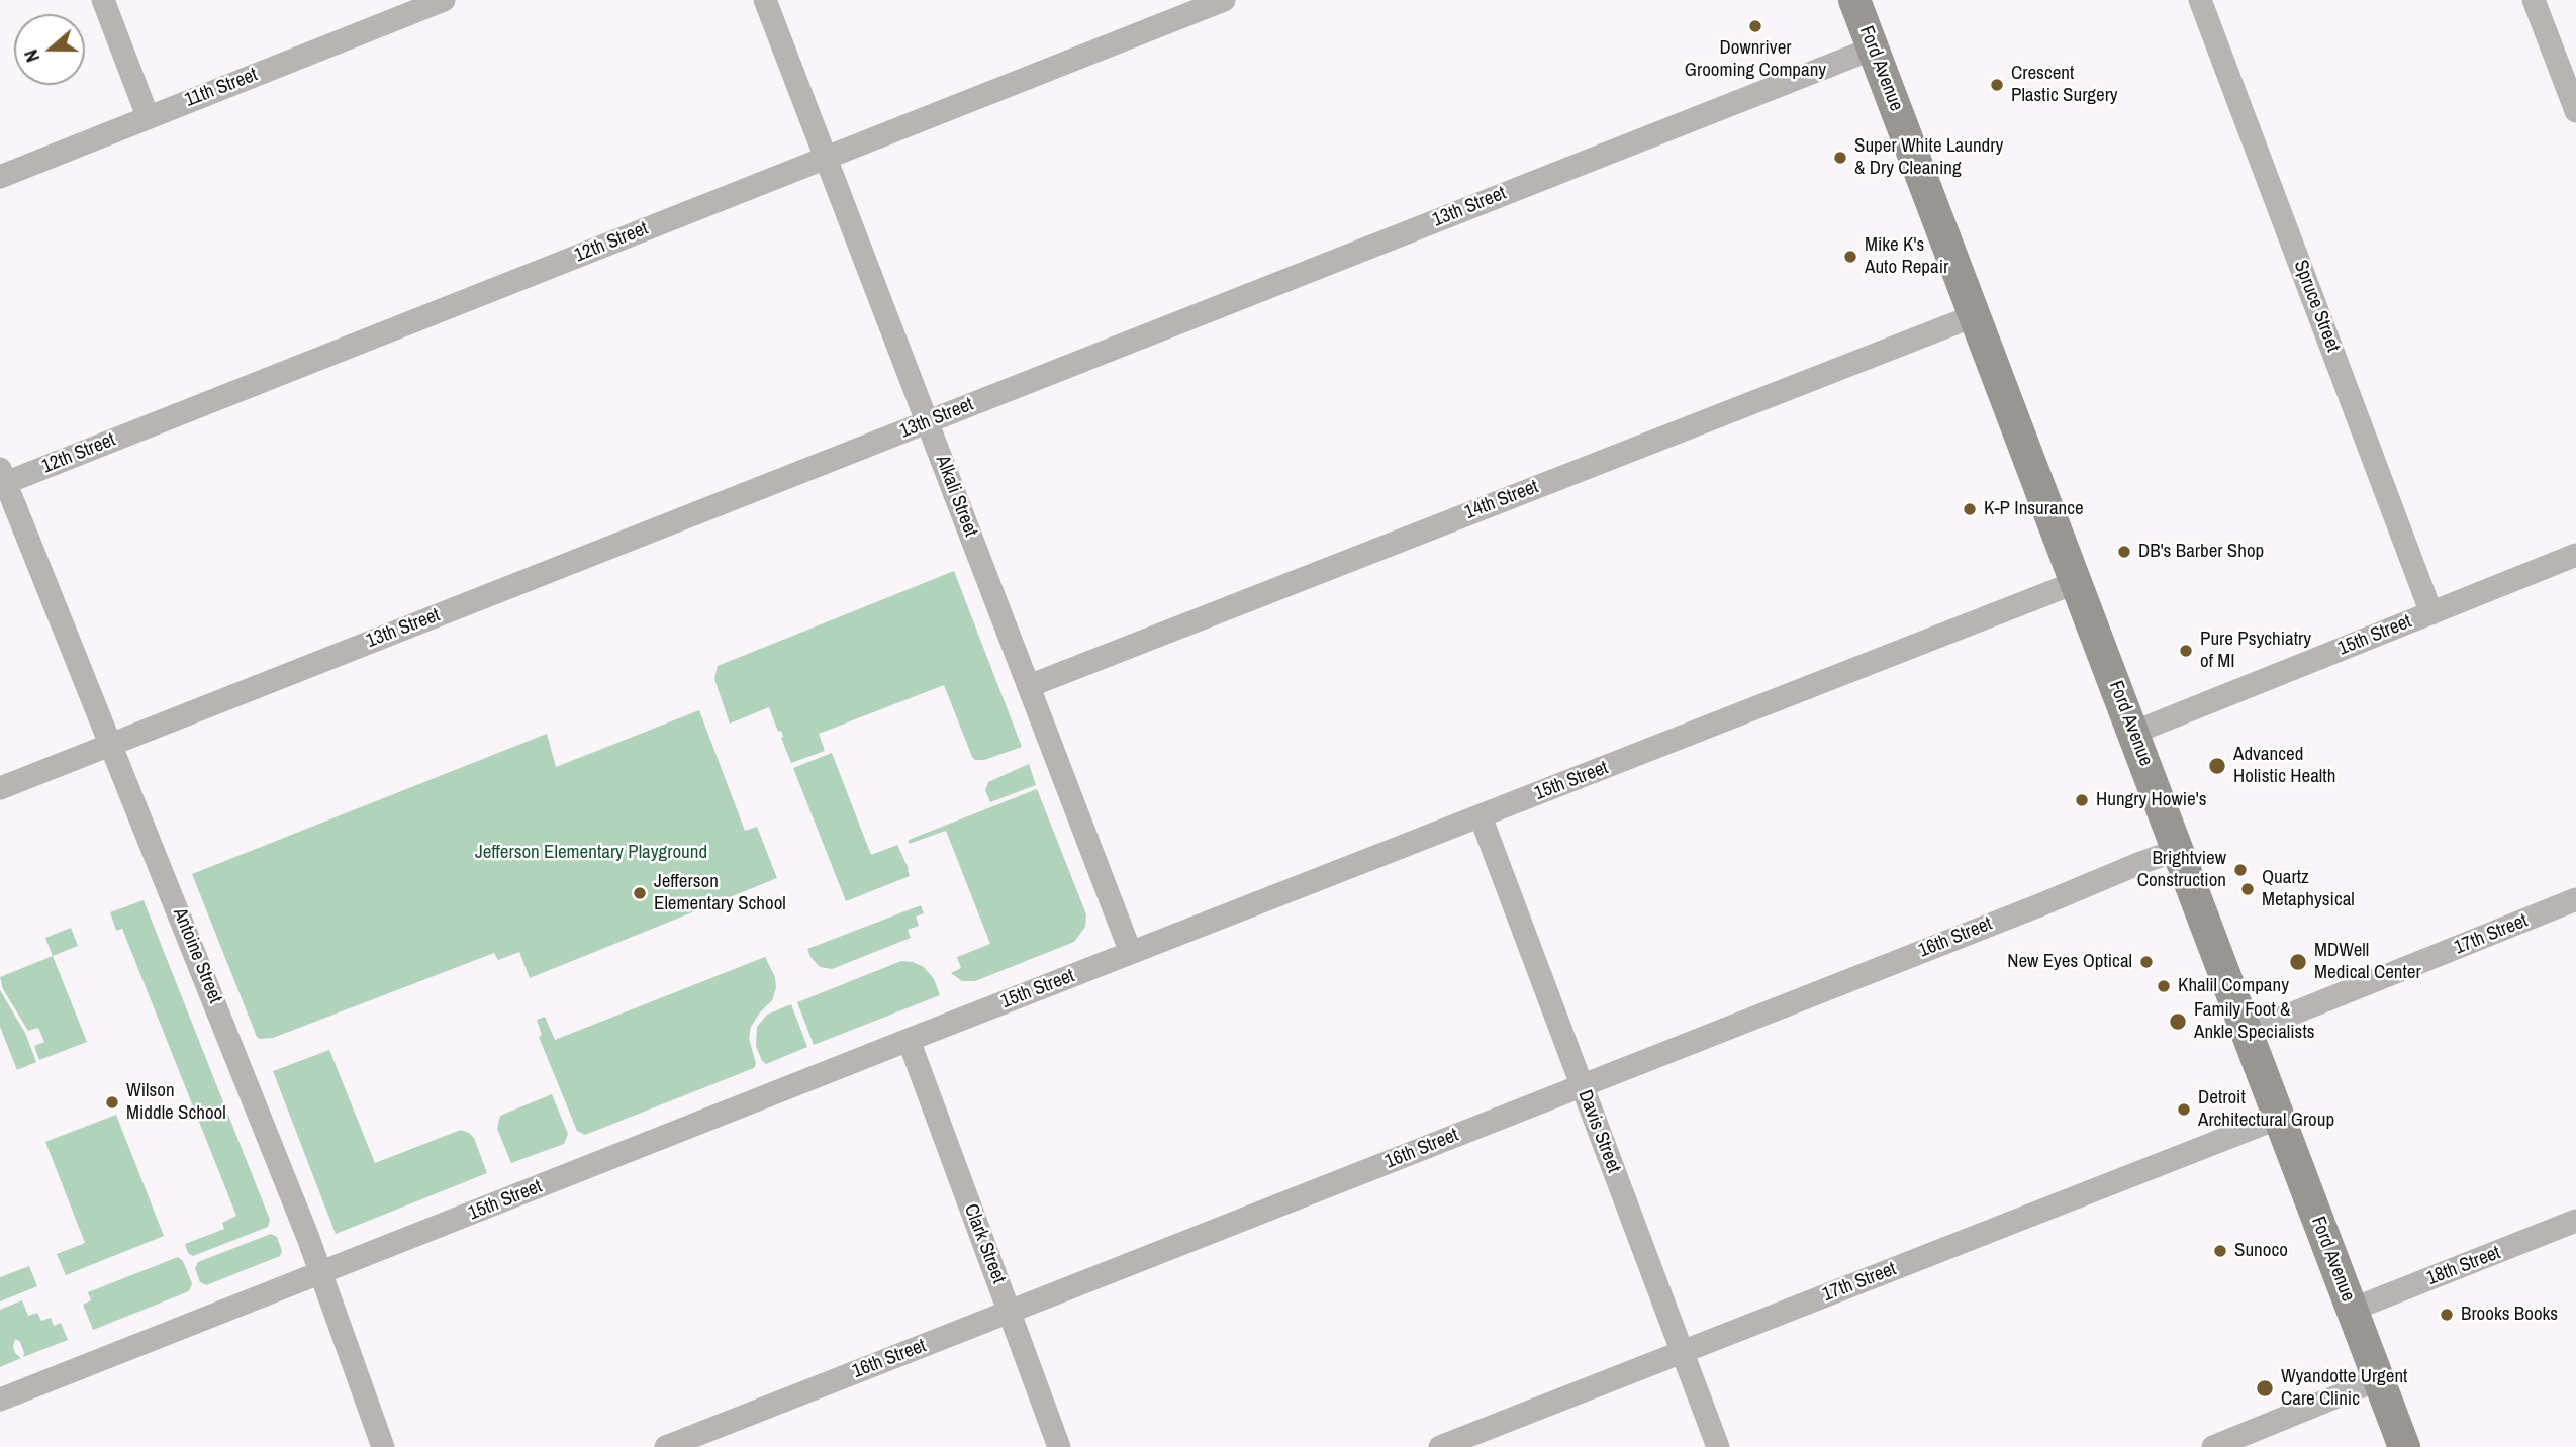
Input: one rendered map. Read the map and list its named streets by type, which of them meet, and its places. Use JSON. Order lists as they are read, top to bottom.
{
  "streets": {
    "main road": ["Ford Avenue"],
    "street": [
      "11th Street",
      "13th Street",
      "12th Street",
      "Spruce Street",
      "Alkali Street",
      "14th Street",
      "15th Street",
      "17th Street",
      "16th Street",
      "Antoine Street",
      "Davis Street",
      "Clark Street",
      "18th Street"
    ]
  },
  "crossings": [
    ["Ford Avenue", "13th Street"],
    ["Ford Avenue", "14th Street"],
    ["Ford Avenue", "15th Street"],
    ["Ford Avenue", "17th Street"],
    ["Ford Avenue", "16th Street"],
    ["Ford Avenue", "18th Street"],
    ["13th Street", "Alkali Street"],
    ["13th Street", "Antoine Street"],
    ["12th Street", "Alkali Street"],
    ["12th Street", "Antoine Street"],
    ["Spruce Street", "15th Street"],
    ["Alkali Street", "14th Street"],
    ["Alkali Street", "15th Street"],
    ["15th Street", "Antoine Street"],
    ["15th Street", "Davis Street"],
    ["15th Street", "Clark Street"],
    ["17th Street", "Davis Street"],
    ["16th Street", "Davis Street"],
    ["16th Street", "Clark Street"]
  ],
  "parks": ["Jefferson Elementary Playground"],
  "places": [
    "Downriver Grooming Company",
    "Crescent Plastic Surgery",
    "Super White Laundry & Dry Cleaning",
    "Mike K's Auto Repair",
    "K-P Insurance",
    "DB's Barber Shop",
    "Pure Psychiatry of MI",
    "Advanced Holistic Health",
    "Hungry Howie's",
    "Brightview Construction",
    "Quartz Metaphysical",
    "Jefferson Elementary School",
    "New Eyes Optical",
    "MDWell Medical Center",
    "Khalil Company",
    "Family Foot & Ankle Specialists",
    "Wilson Middle School",
    "Detroit Architectural Group",
    "Sunoco",
    "Brooks Books",
    "Wyandotte Urgent Care Clinic"
  ],
  "north": "left"
}
